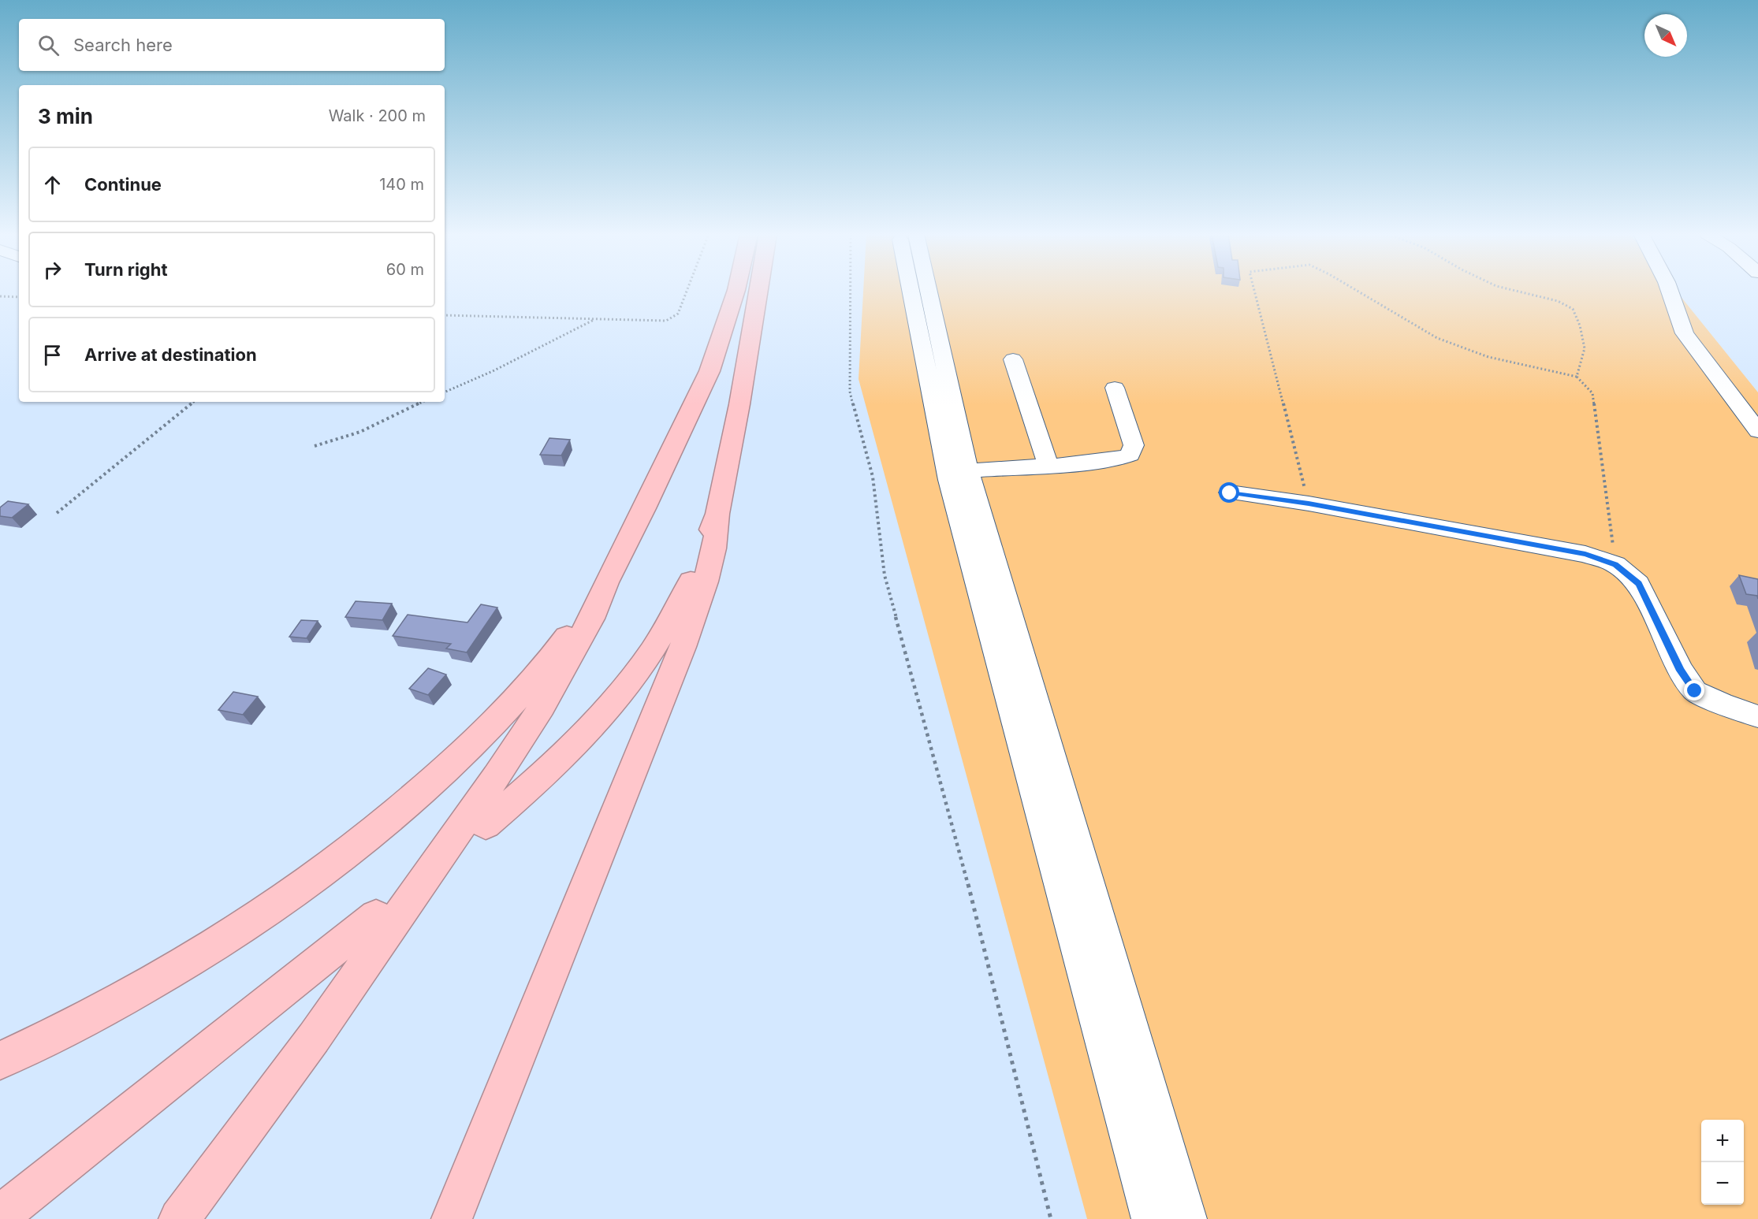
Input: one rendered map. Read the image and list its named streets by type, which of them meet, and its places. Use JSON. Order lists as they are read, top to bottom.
{
  "north": "bottom right",
  "page": {
    "search": "Search here",
    "heading": ["3 min", "Walk · 200 m"],
    "list": [
      ["Continue", "140 m"],
      ["Turn right", "60 m"],
      "Arrive at destination"
    ],
    "map_buttons": ["+", "−"]
  }
}
